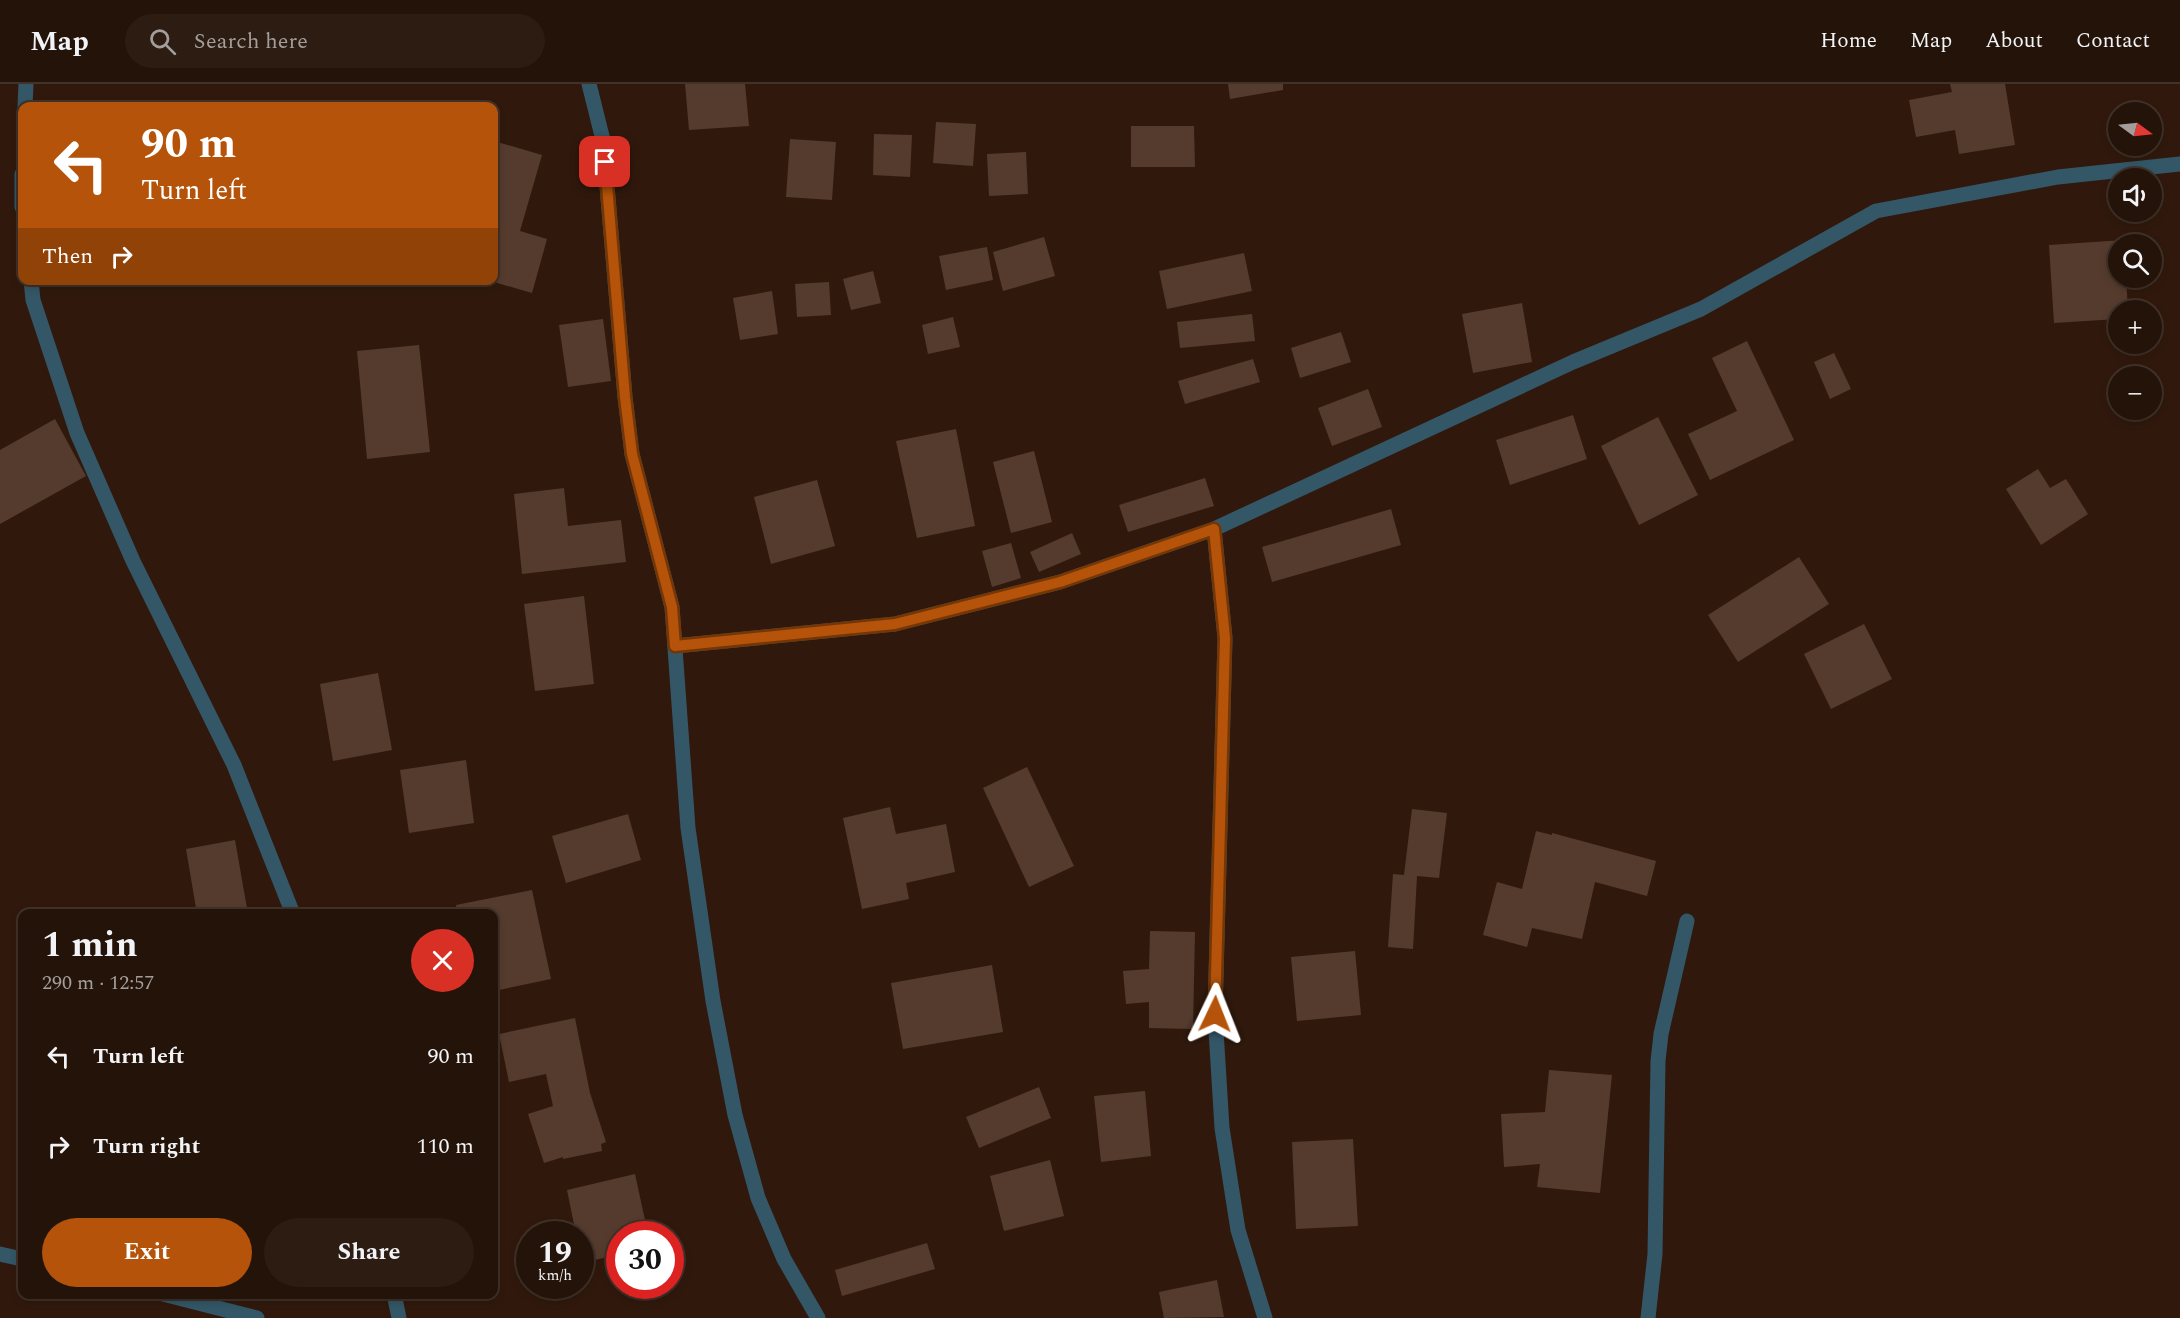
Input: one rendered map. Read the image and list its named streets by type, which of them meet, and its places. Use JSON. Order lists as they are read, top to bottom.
{
  "north": "right",
  "page": {
    "header": "Map",
    "search": "Search here",
    "nav": [
      "Home",
      "Map",
      "About",
      "Contact"
    ],
    "map_buttons": ["+", "−"],
    "turn": ["90 m", "Turn left"],
    "then": "Then",
    "heading": ["1 min", "290 m · 12:57"],
    "list": [
      {
        "name": "Turn left",
        "value": "90 m"
      },
      {
        "name": "Turn right",
        "value": "110 m"
      }
    ],
    "buttons": ["Exit", "Share"],
    "speed": "19 km/h",
    "limit": "30"
  }
}
